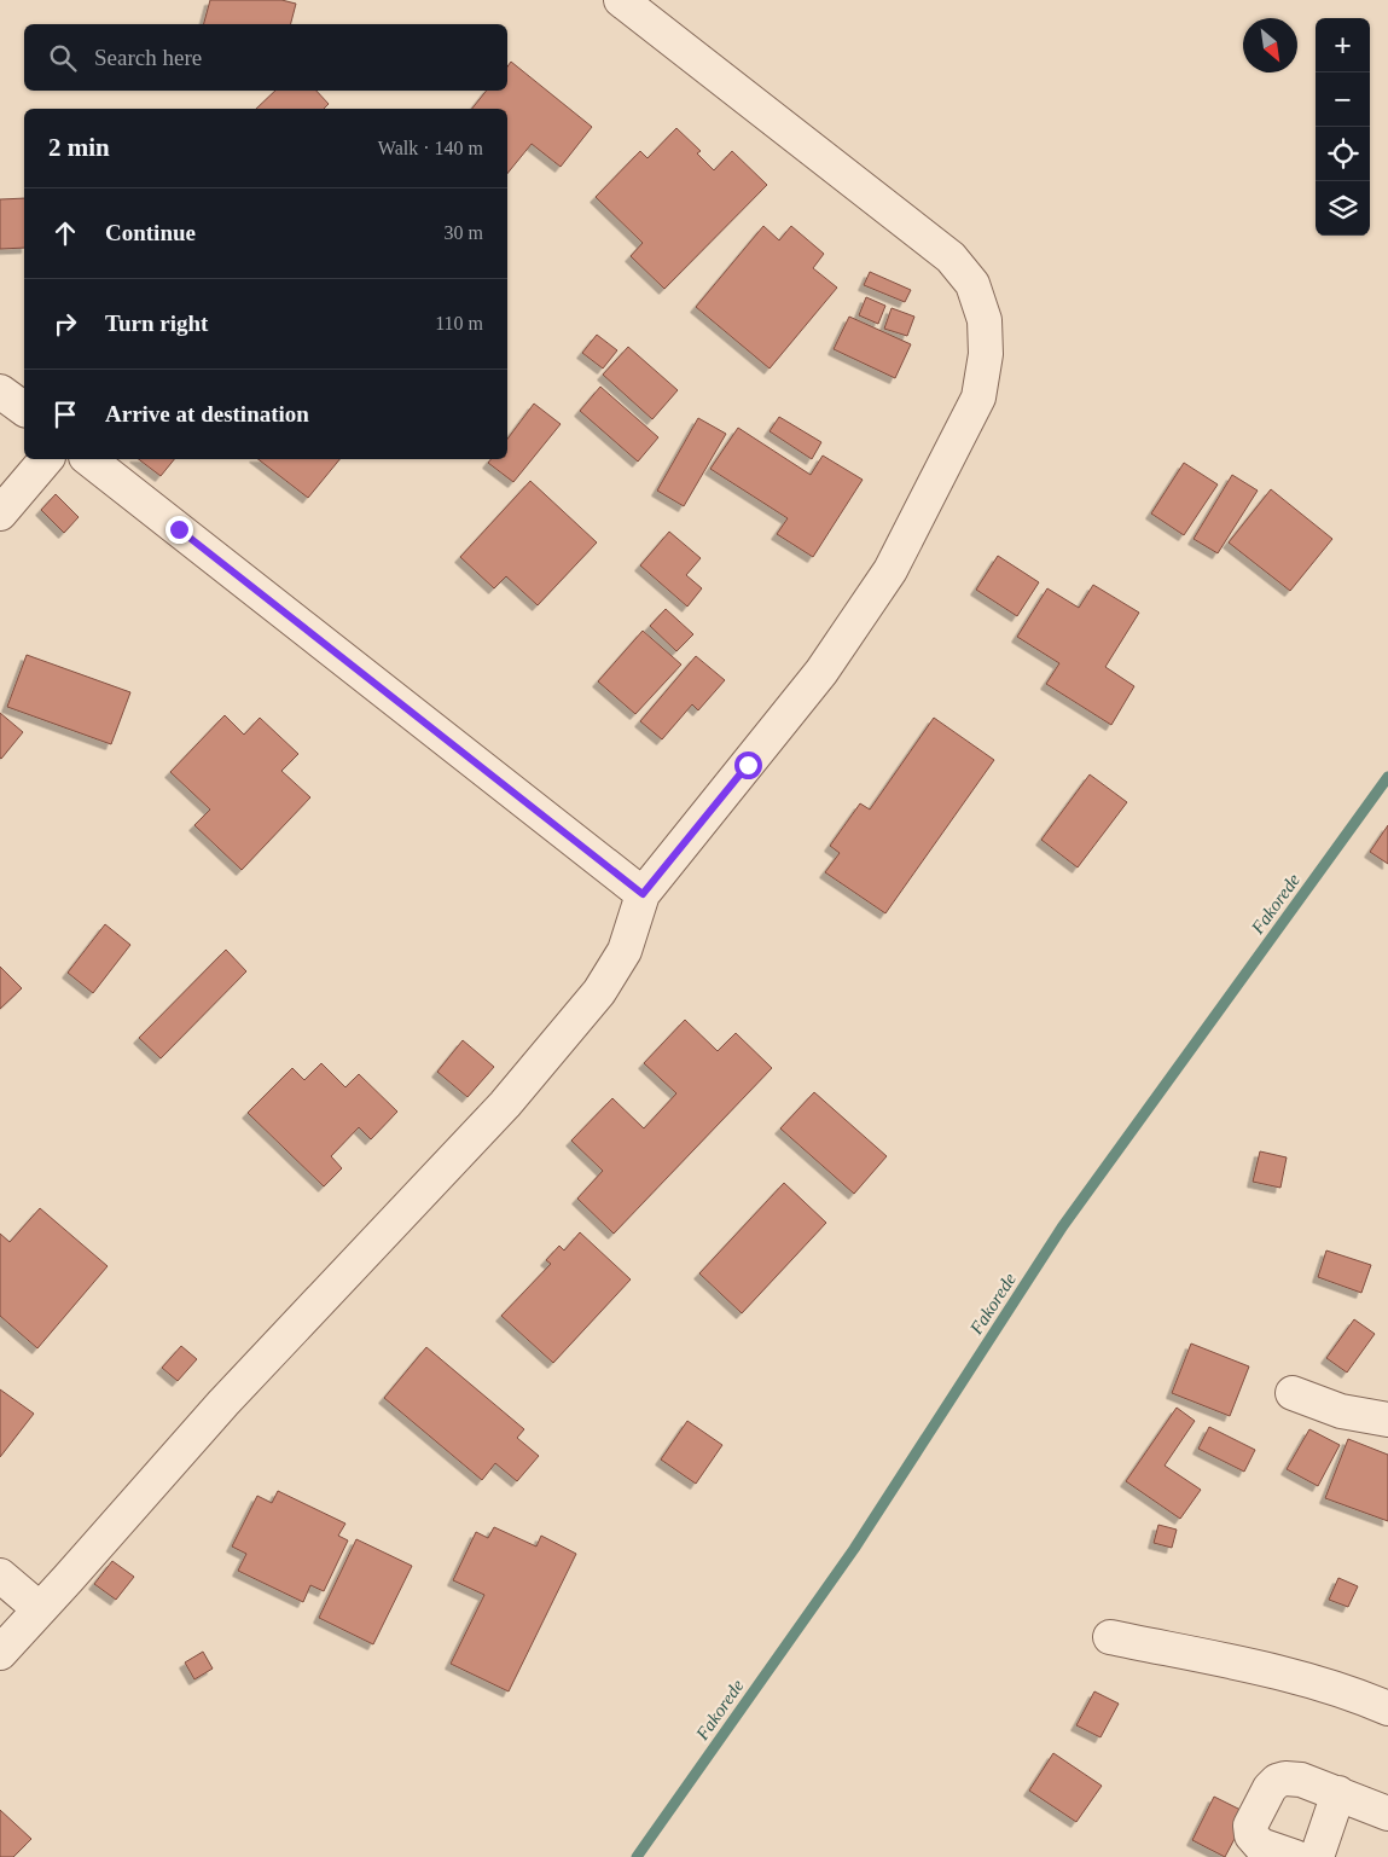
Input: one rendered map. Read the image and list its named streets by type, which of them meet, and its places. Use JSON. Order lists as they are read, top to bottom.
{
  "water": ["Fakorede"],
  "north": "bottom right",
  "page": {
    "map_buttons": ["+", "−"],
    "search": "Search here",
    "heading": ["2 min", "Walk · 140 m"],
    "list": [
      ["Continue", "30 m"],
      ["Turn right", "110 m"],
      "Arrive at destination"
    ]
  }
}
